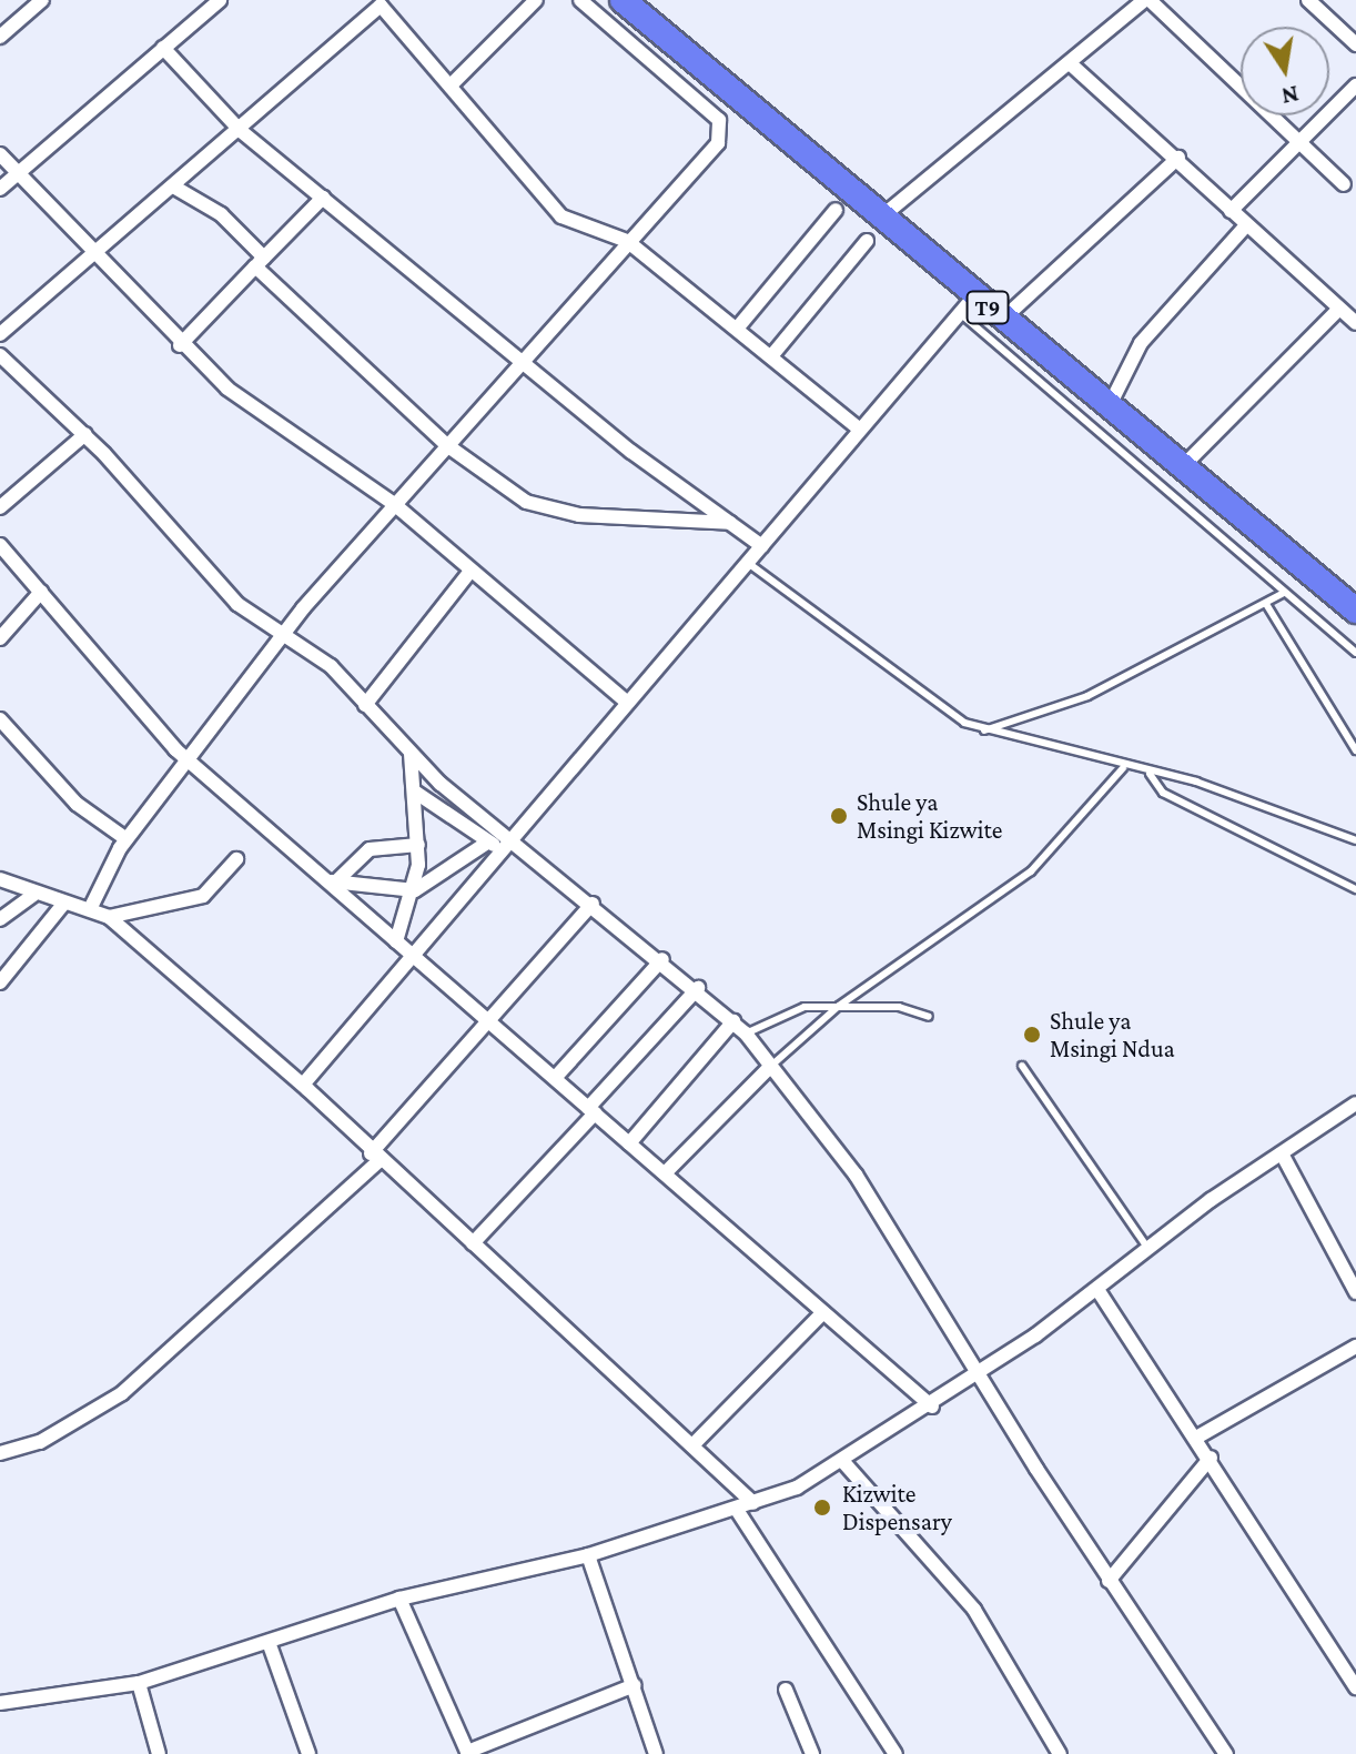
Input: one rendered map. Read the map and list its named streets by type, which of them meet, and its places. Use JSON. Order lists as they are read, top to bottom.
{
  "streets": {
    "highway": ["T9"]
  },
  "places": ["Shule ya Msingi Kizwite", "Shule ya Msingi Ndua", "Kizwite Dispensary"],
  "north": "bottom"
}
